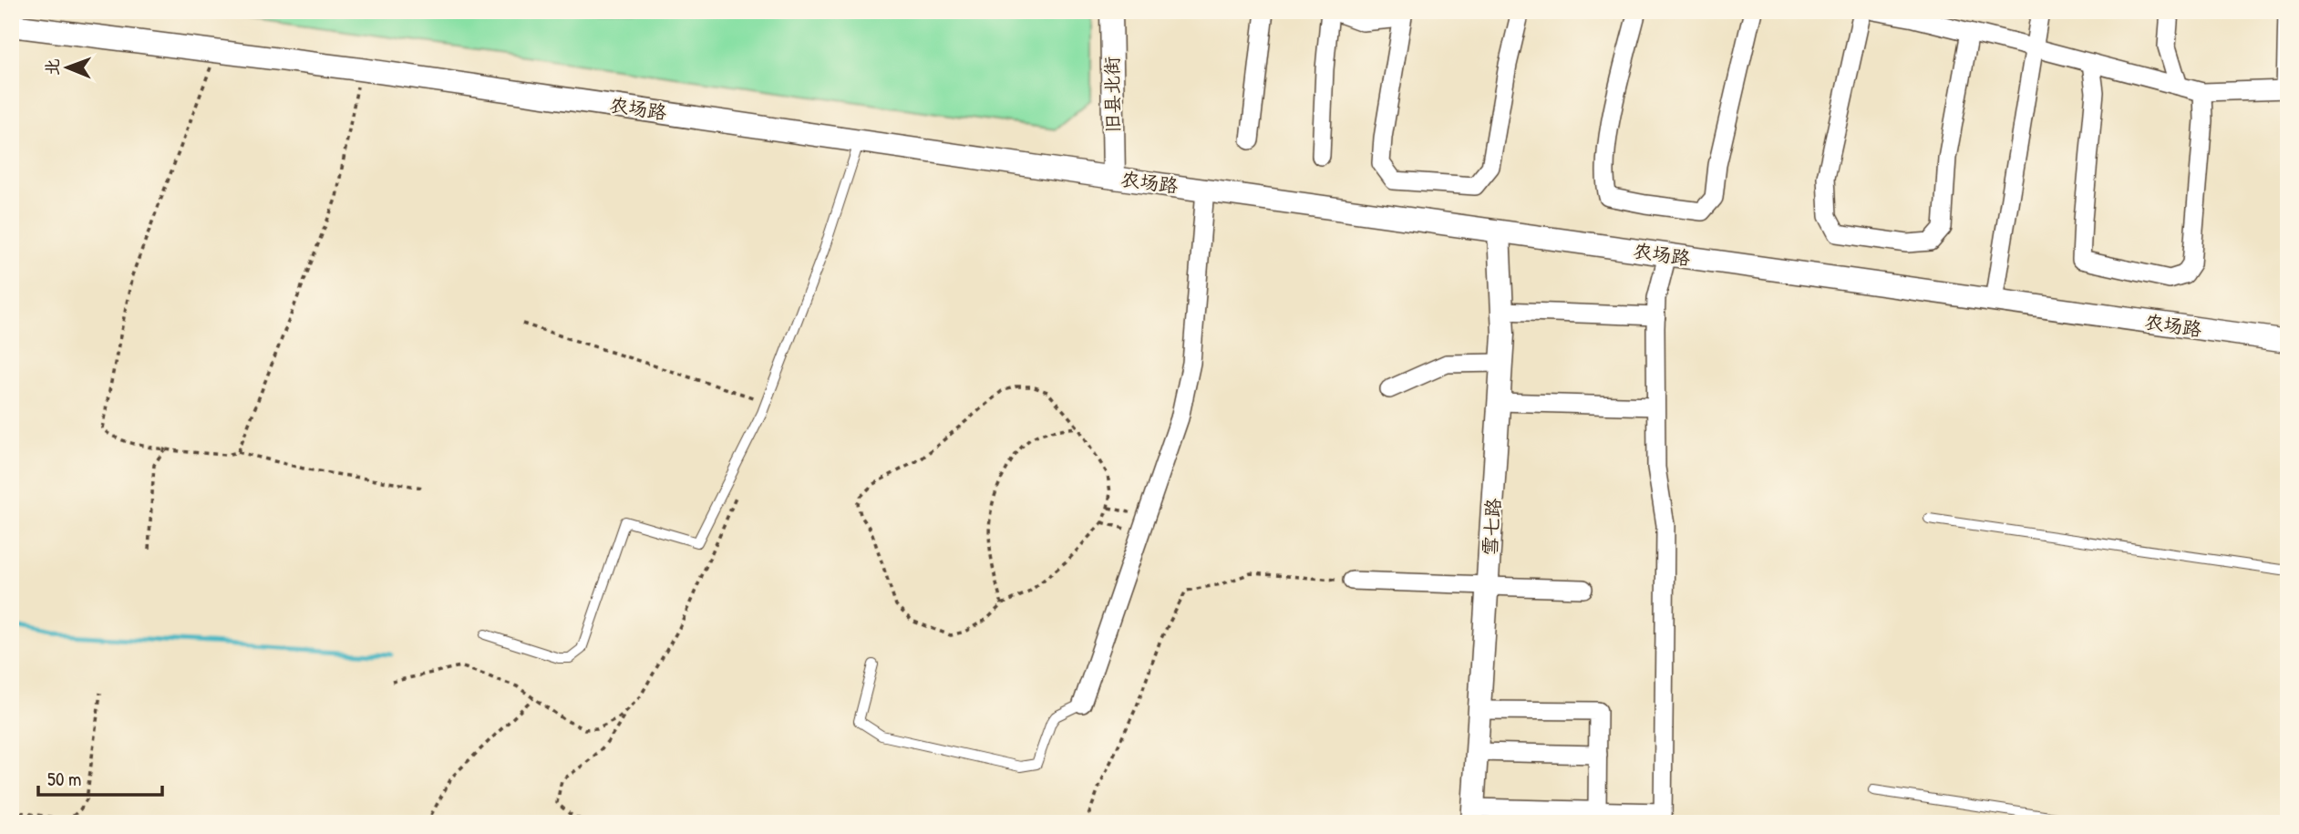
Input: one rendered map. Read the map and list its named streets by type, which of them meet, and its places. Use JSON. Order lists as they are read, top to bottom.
{
  "streets": {
    "street": ["旧县北街", "农场路", "雪七路"]
  },
  "crossings": [
    ["旧县北街", "农场路"],
    ["农场路", "雪七路"]
  ],
  "scale_bar": "50 m",
  "north": "left"
}
